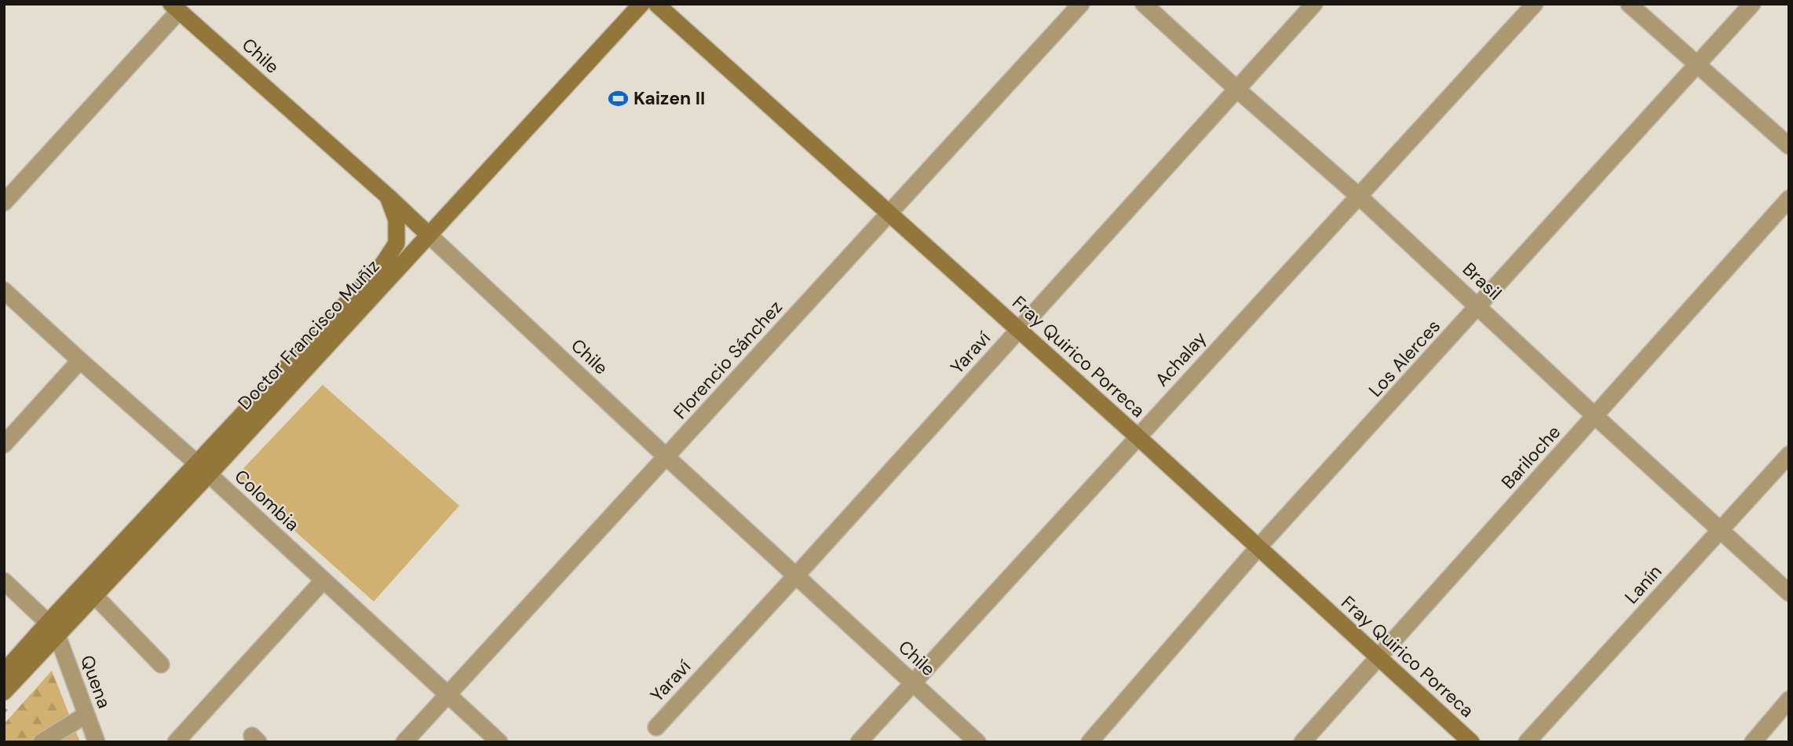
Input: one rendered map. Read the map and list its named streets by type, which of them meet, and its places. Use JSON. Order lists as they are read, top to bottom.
{
  "streets": {
    "main road": ["Chile", "Doctor Francisco Muñiz", "Fray Quirico Porreca"],
    "street": [
      "Brasil",
      "Yaraví",
      "Los Alerces",
      "Achalay",
      "Florencio Sánchez",
      "Bariloche",
      "Colombia",
      "Lanín",
      "Quena"
    ]
  },
  "crossings": [
    ["Chile", "Doctor Francisco Muñiz"],
    ["Chile", "Yaraví"],
    ["Chile", "Achalay"],
    ["Chile", "Florencio Sánchez"],
    ["Brasil", "Yaraví"],
    ["Brasil", "Los Alerces"],
    ["Brasil", "Achalay"],
    ["Brasil", "Bariloche"],
    ["Brasil", "Lanín"],
    ["Doctor Francisco Muñiz", "Colombia"],
    ["Doctor Francisco Muñiz", "Quena"],
    ["Yaraví", "Fray Quirico Porreca"],
    ["Fray Quirico Porreca", "Los Alerces"],
    ["Fray Quirico Porreca", "Achalay"],
    ["Fray Quirico Porreca", "Florencio Sánchez"],
    ["Fray Quirico Porreca", "Bariloche"],
    ["Florencio Sánchez", "Colombia"]
  ],
  "places": {
    "sports": ["Kaizen II"]
  }
}
